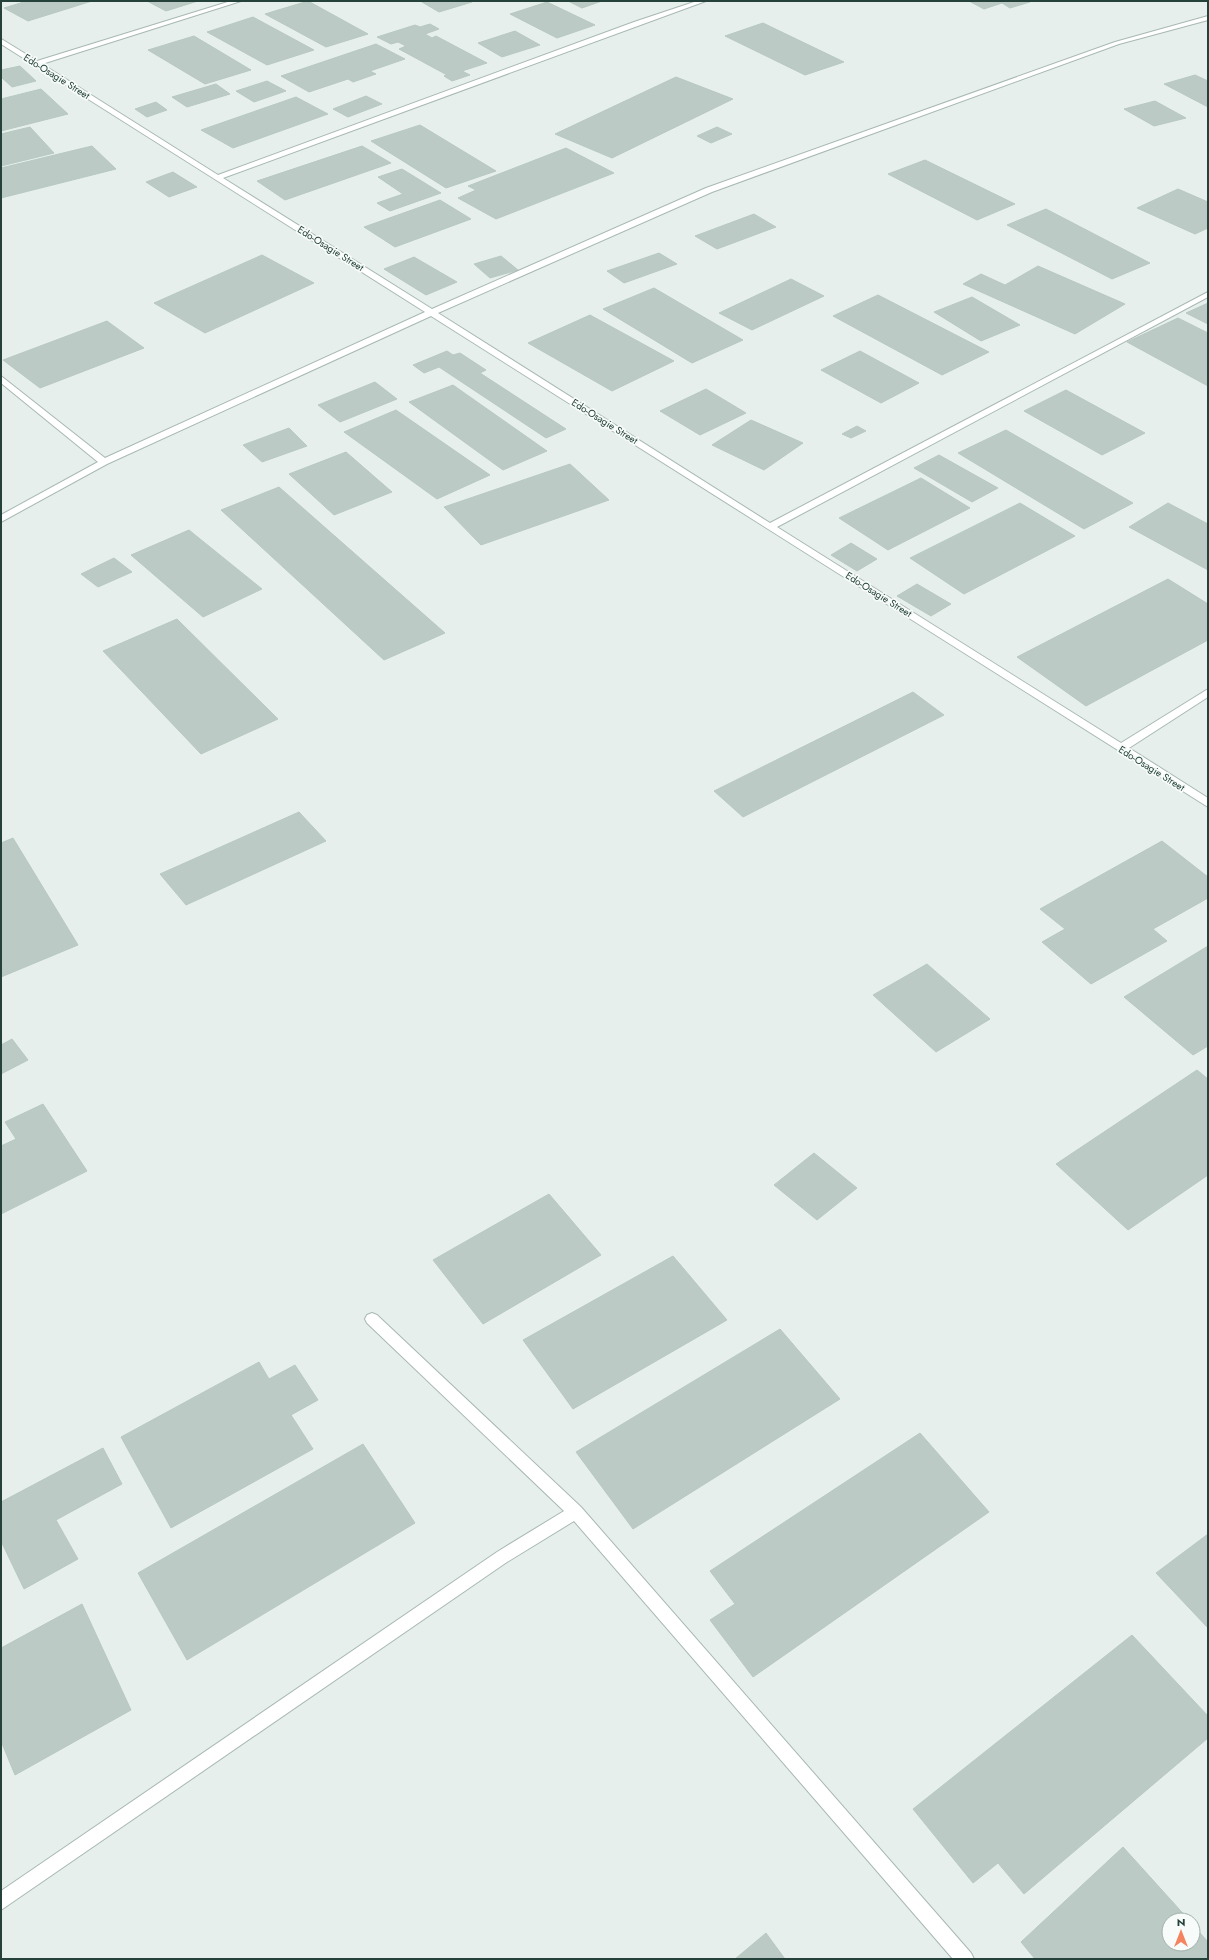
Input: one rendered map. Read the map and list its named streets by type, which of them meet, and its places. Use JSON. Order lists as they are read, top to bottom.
{
  "streets": {
    "street": ["Edo-Osagie Street"]
  },
  "north": "top"
}
